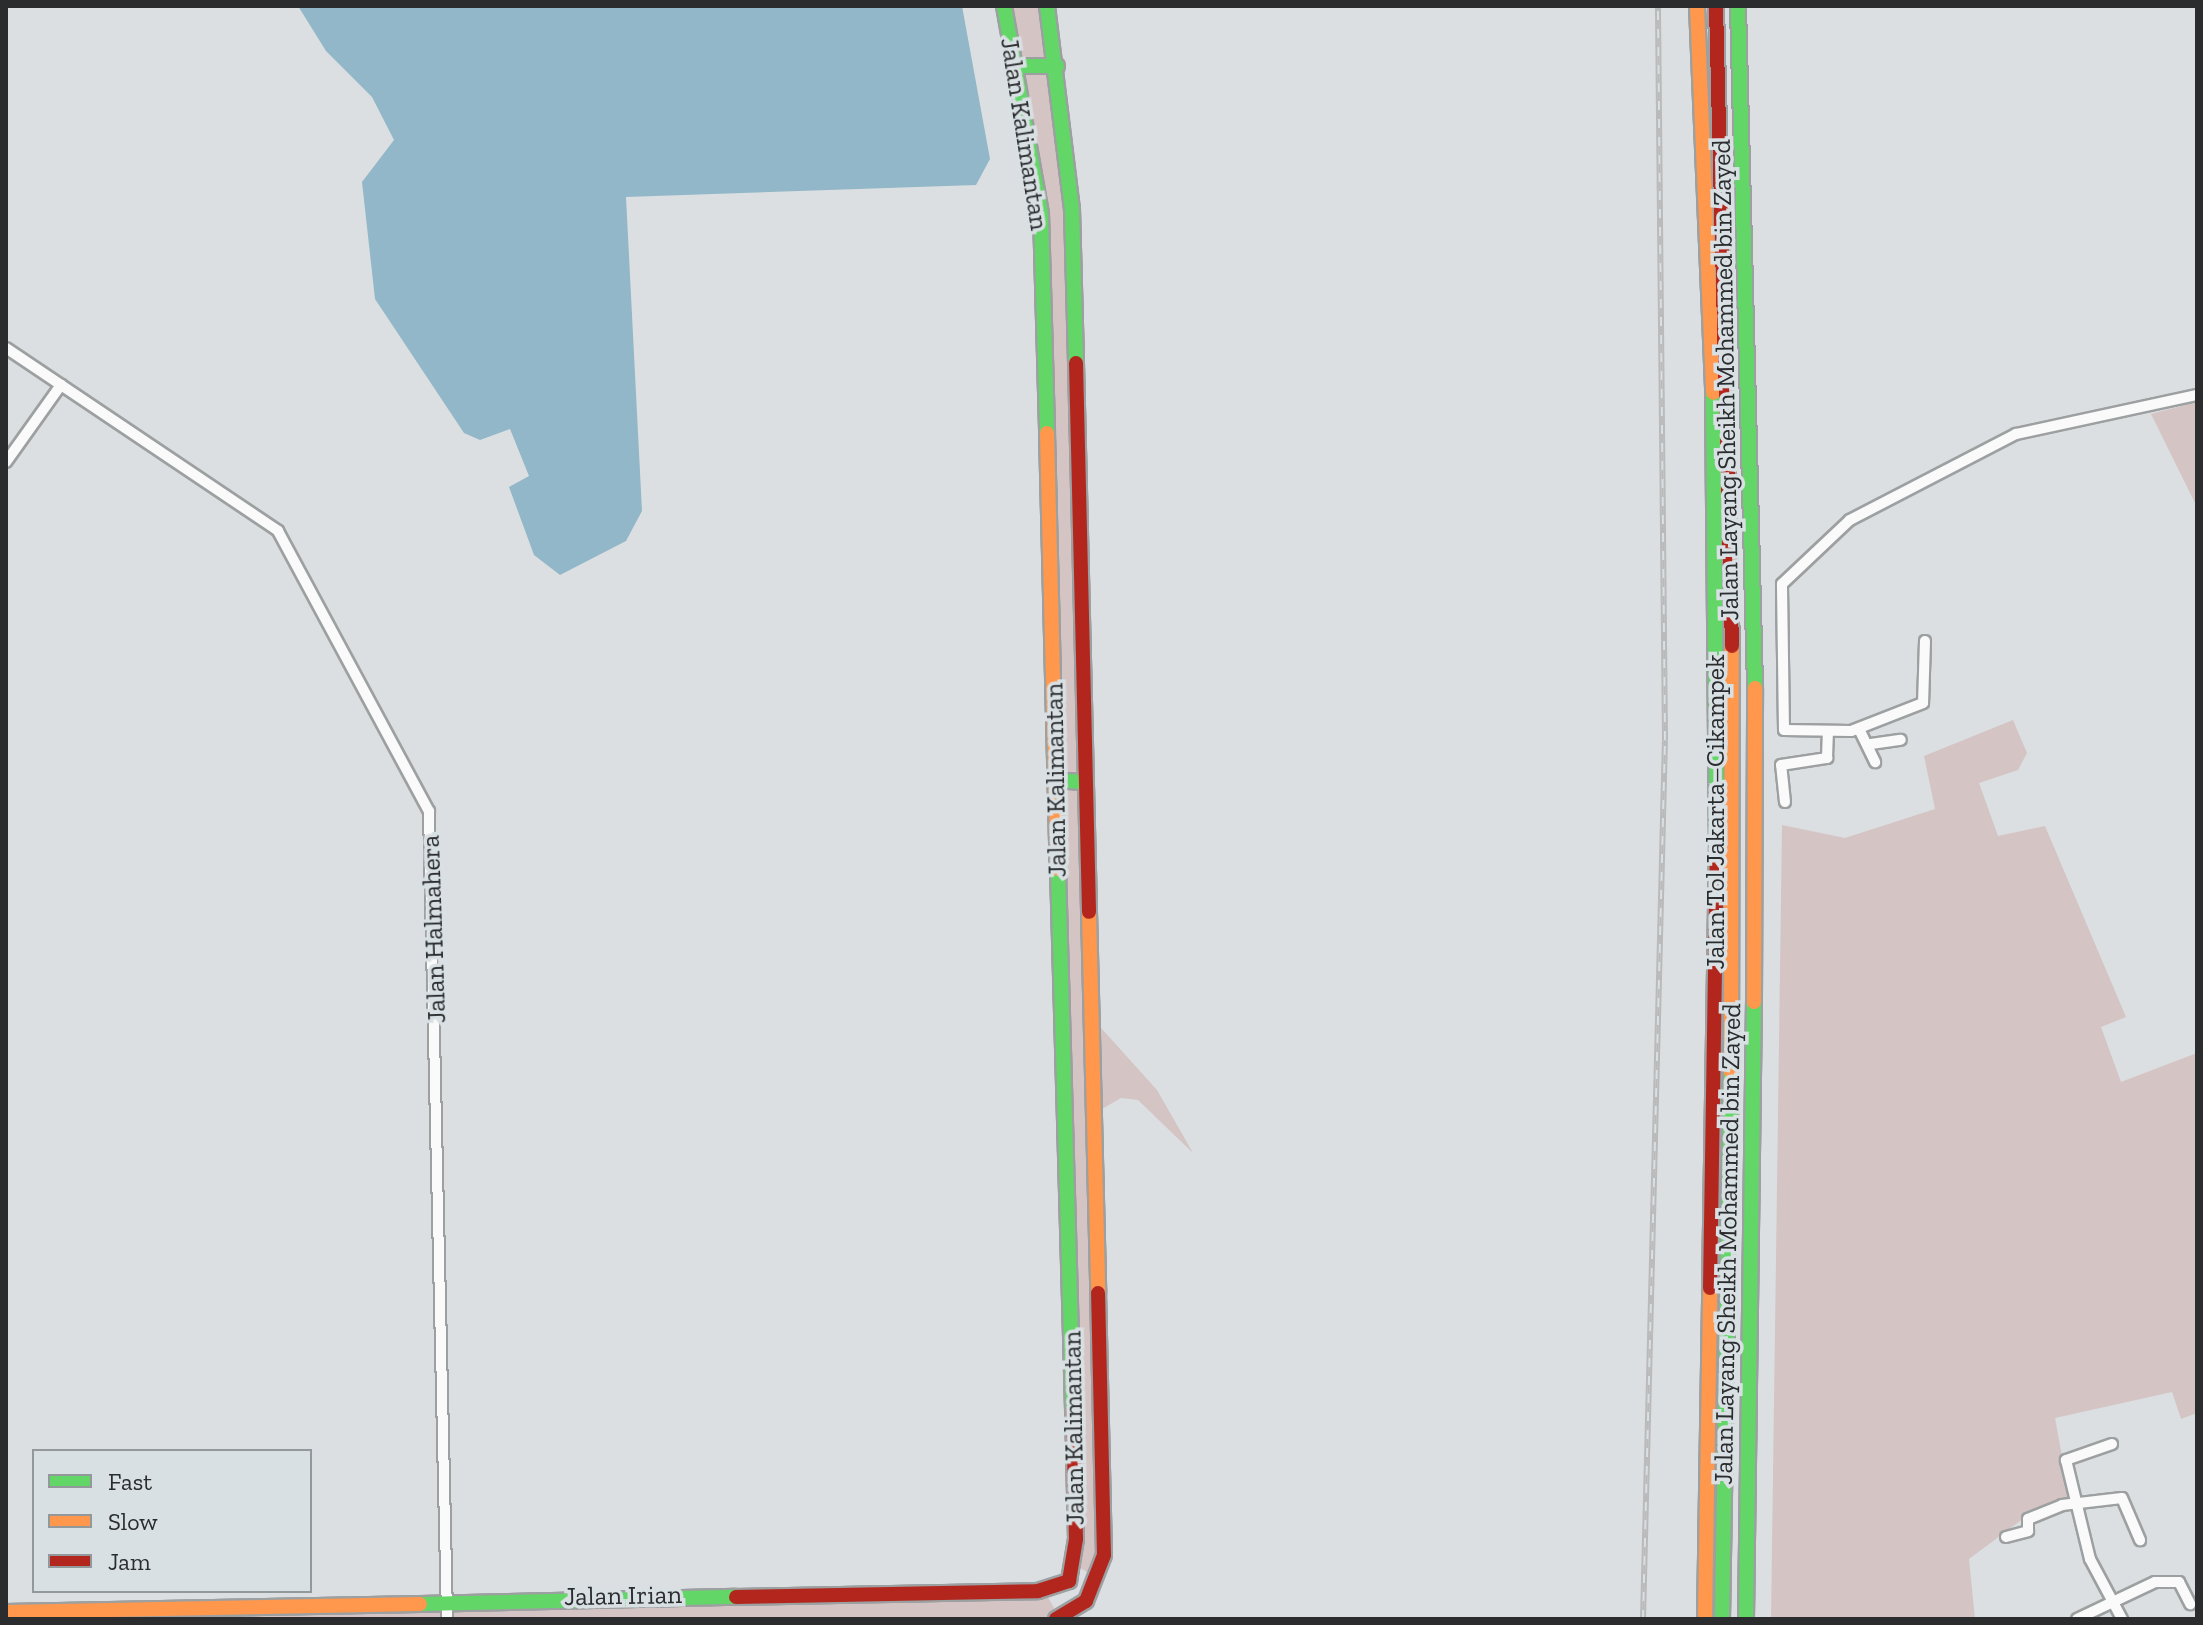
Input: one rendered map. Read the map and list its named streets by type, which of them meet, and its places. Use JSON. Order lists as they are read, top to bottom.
{
  "streets": {
    "main road": [
      "Jalan Kalimantan",
      "Jalan Layang Sheikh Mohammed bin Zayed",
      "Jalan Tol Jakarta–Cikampek",
      "Jalan Irian"
    ],
    "street": ["Jalan Halmahera"]
  },
  "crossings": [
    ["Jalan Kalimantan", "Jalan Irian"],
    ["Jalan Halmahera", "Jalan Irian"]
  ],
  "legend": ["Fast", "Slow", "Jam"]
}
